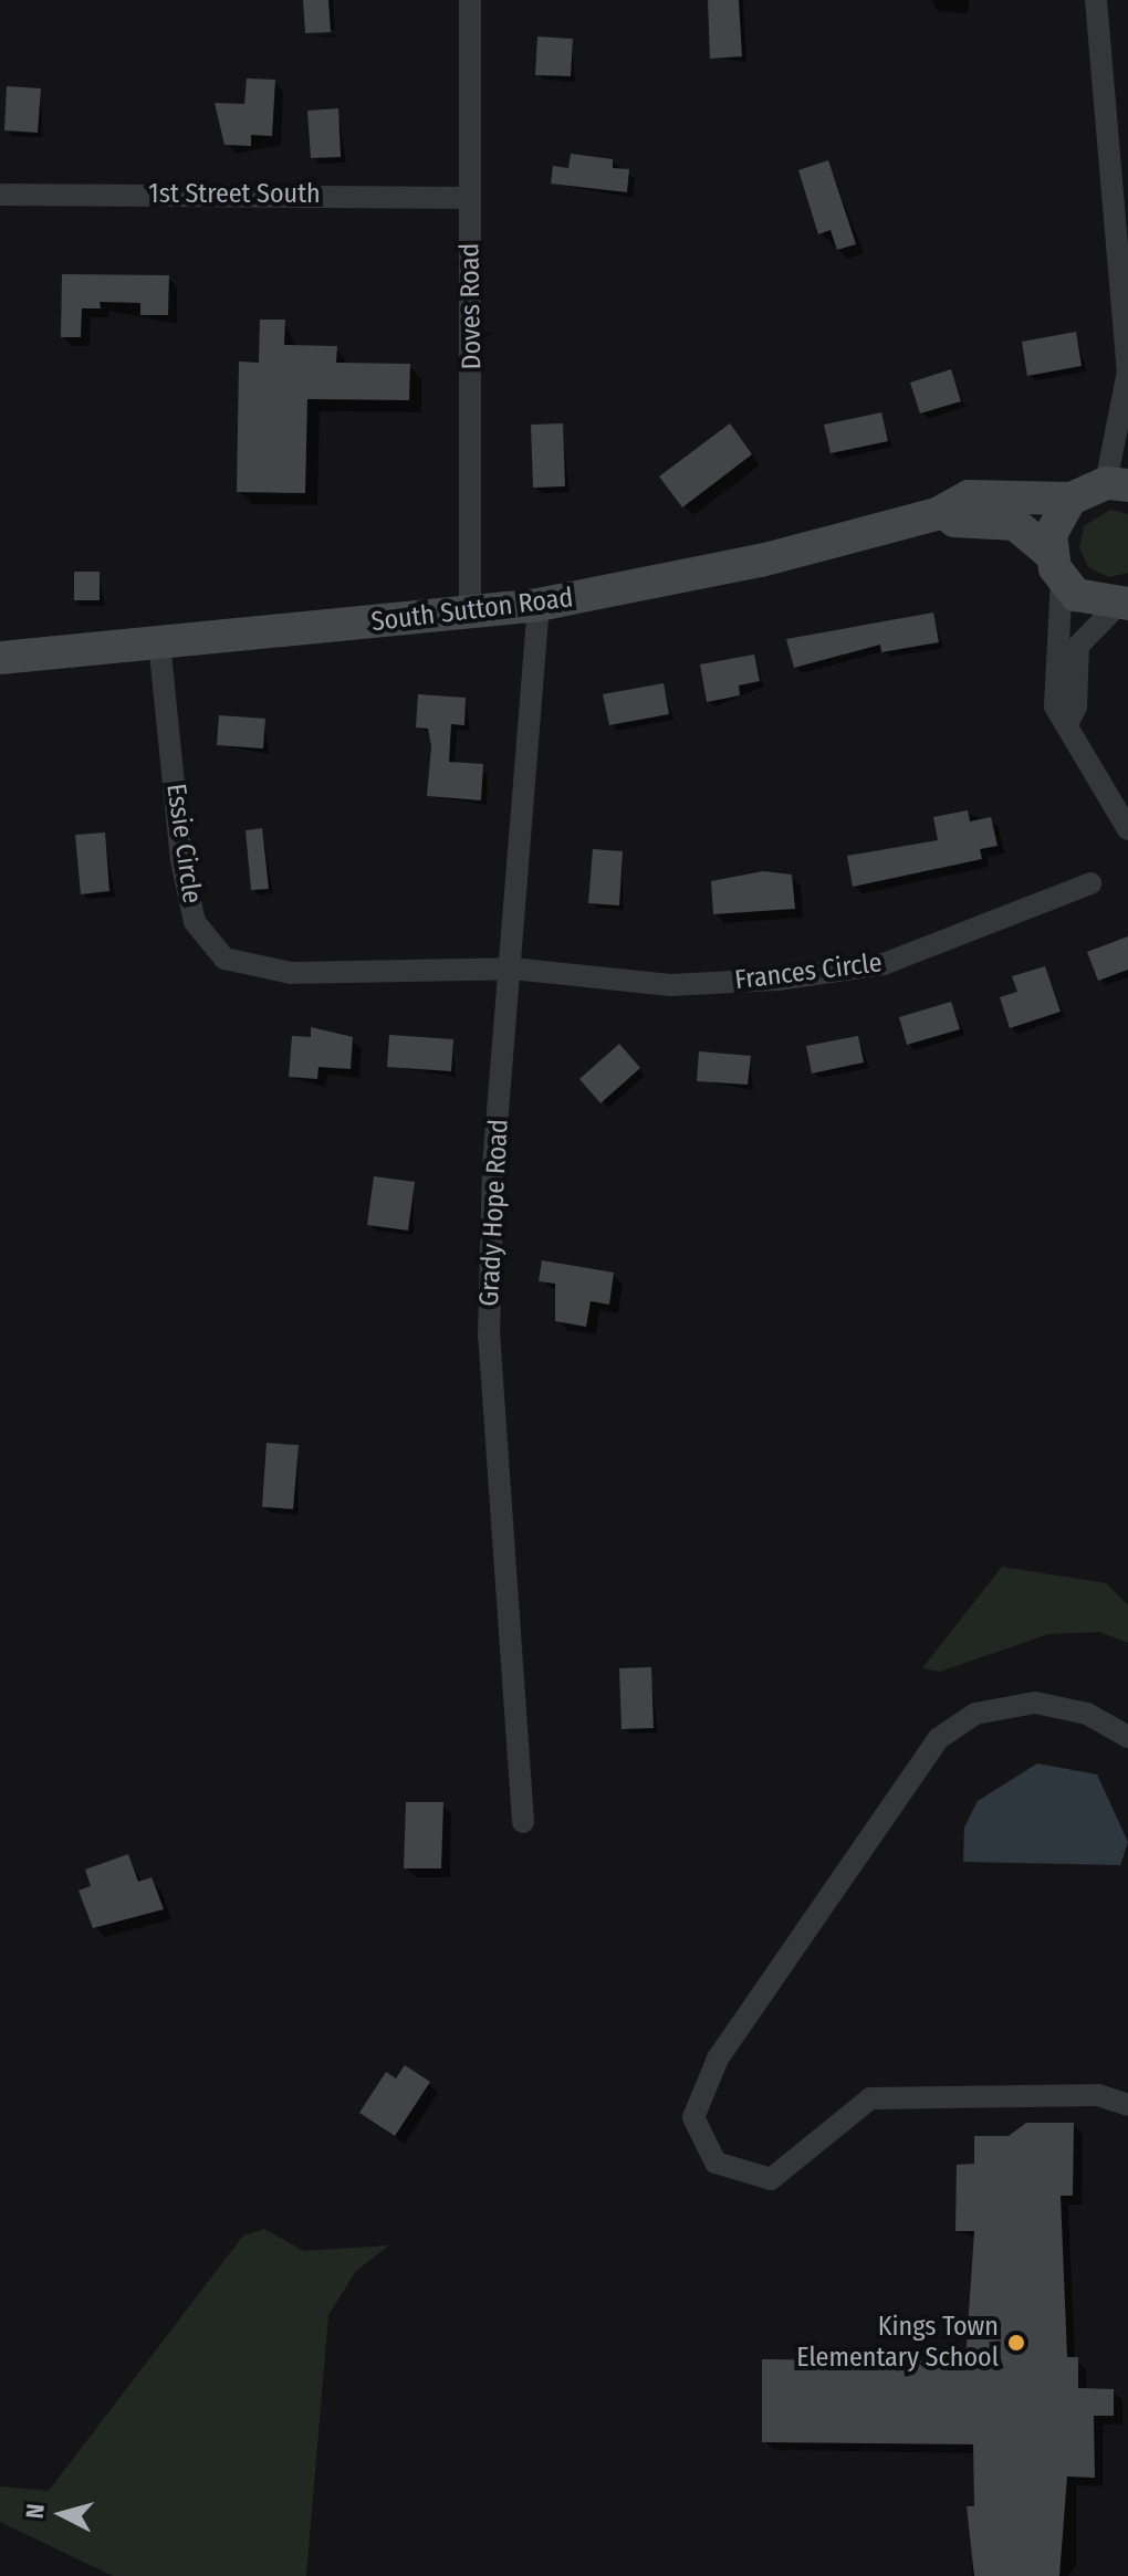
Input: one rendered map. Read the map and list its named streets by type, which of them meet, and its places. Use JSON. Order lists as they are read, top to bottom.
{
  "streets": {
    "main road": ["South Sutton Road"],
    "street": [
      "1st Street South",
      "Doves Road",
      "Essie Circle",
      "Frances Circle",
      "Grady Hope Road"
    ]
  },
  "crossings": [
    ["1st Street South", "Doves Road"],
    ["Doves Road", "South Sutton Road"],
    ["South Sutton Road", "Essie Circle"],
    ["South Sutton Road", "Grady Hope Road"],
    ["Essie Circle", "Frances Circle"],
    ["Essie Circle", "Grady Hope Road"],
    ["Frances Circle", "Grady Hope Road"]
  ],
  "places": ["Kings Town Elementary School"],
  "north": "left"
}
